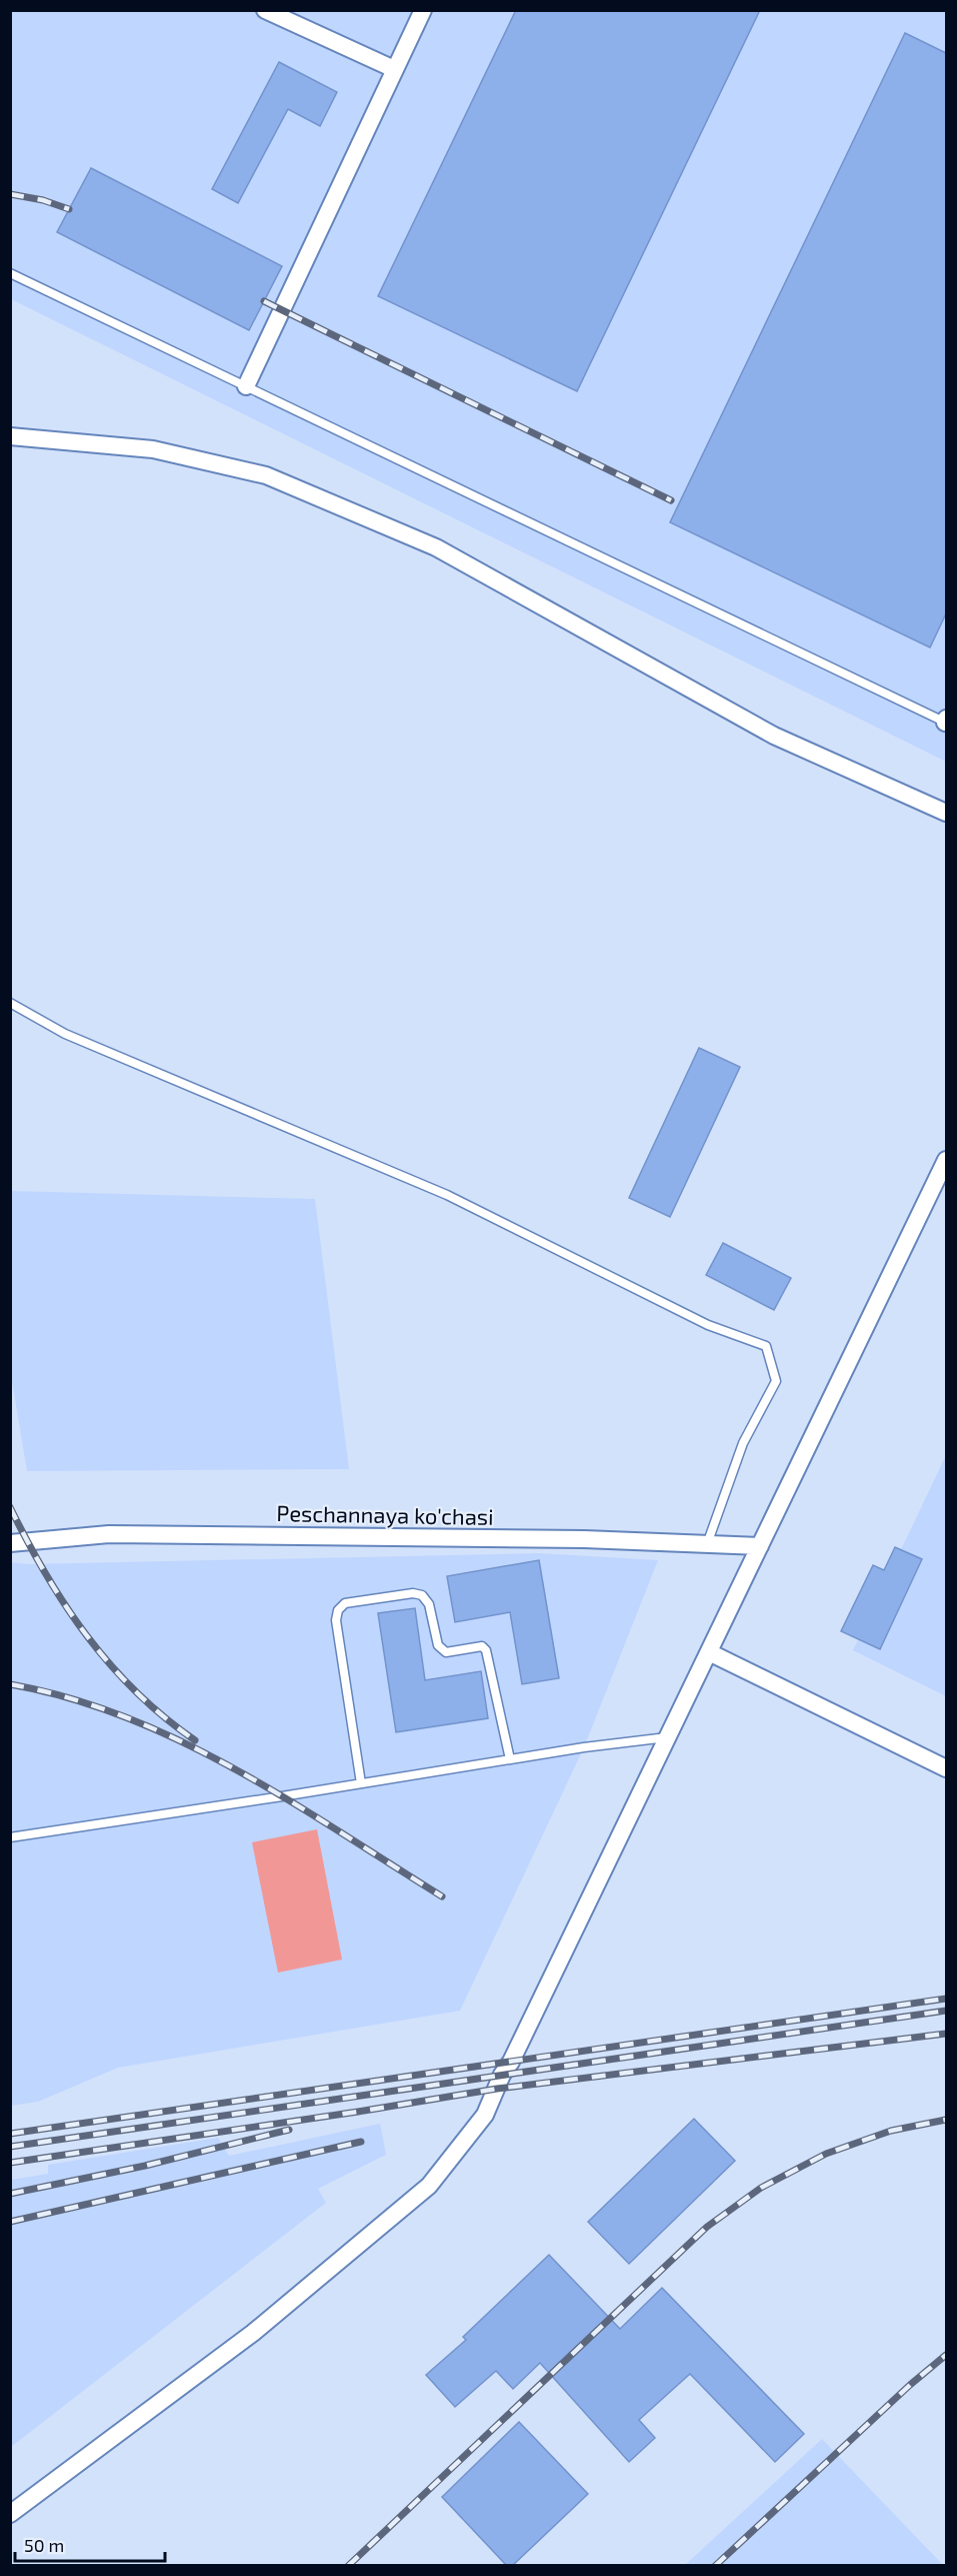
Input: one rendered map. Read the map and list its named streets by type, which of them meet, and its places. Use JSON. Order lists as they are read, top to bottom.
{
  "streets": {
    "street": ["Peschannaya ko'chasi"]
  },
  "scale_bar": "50 m"
}
